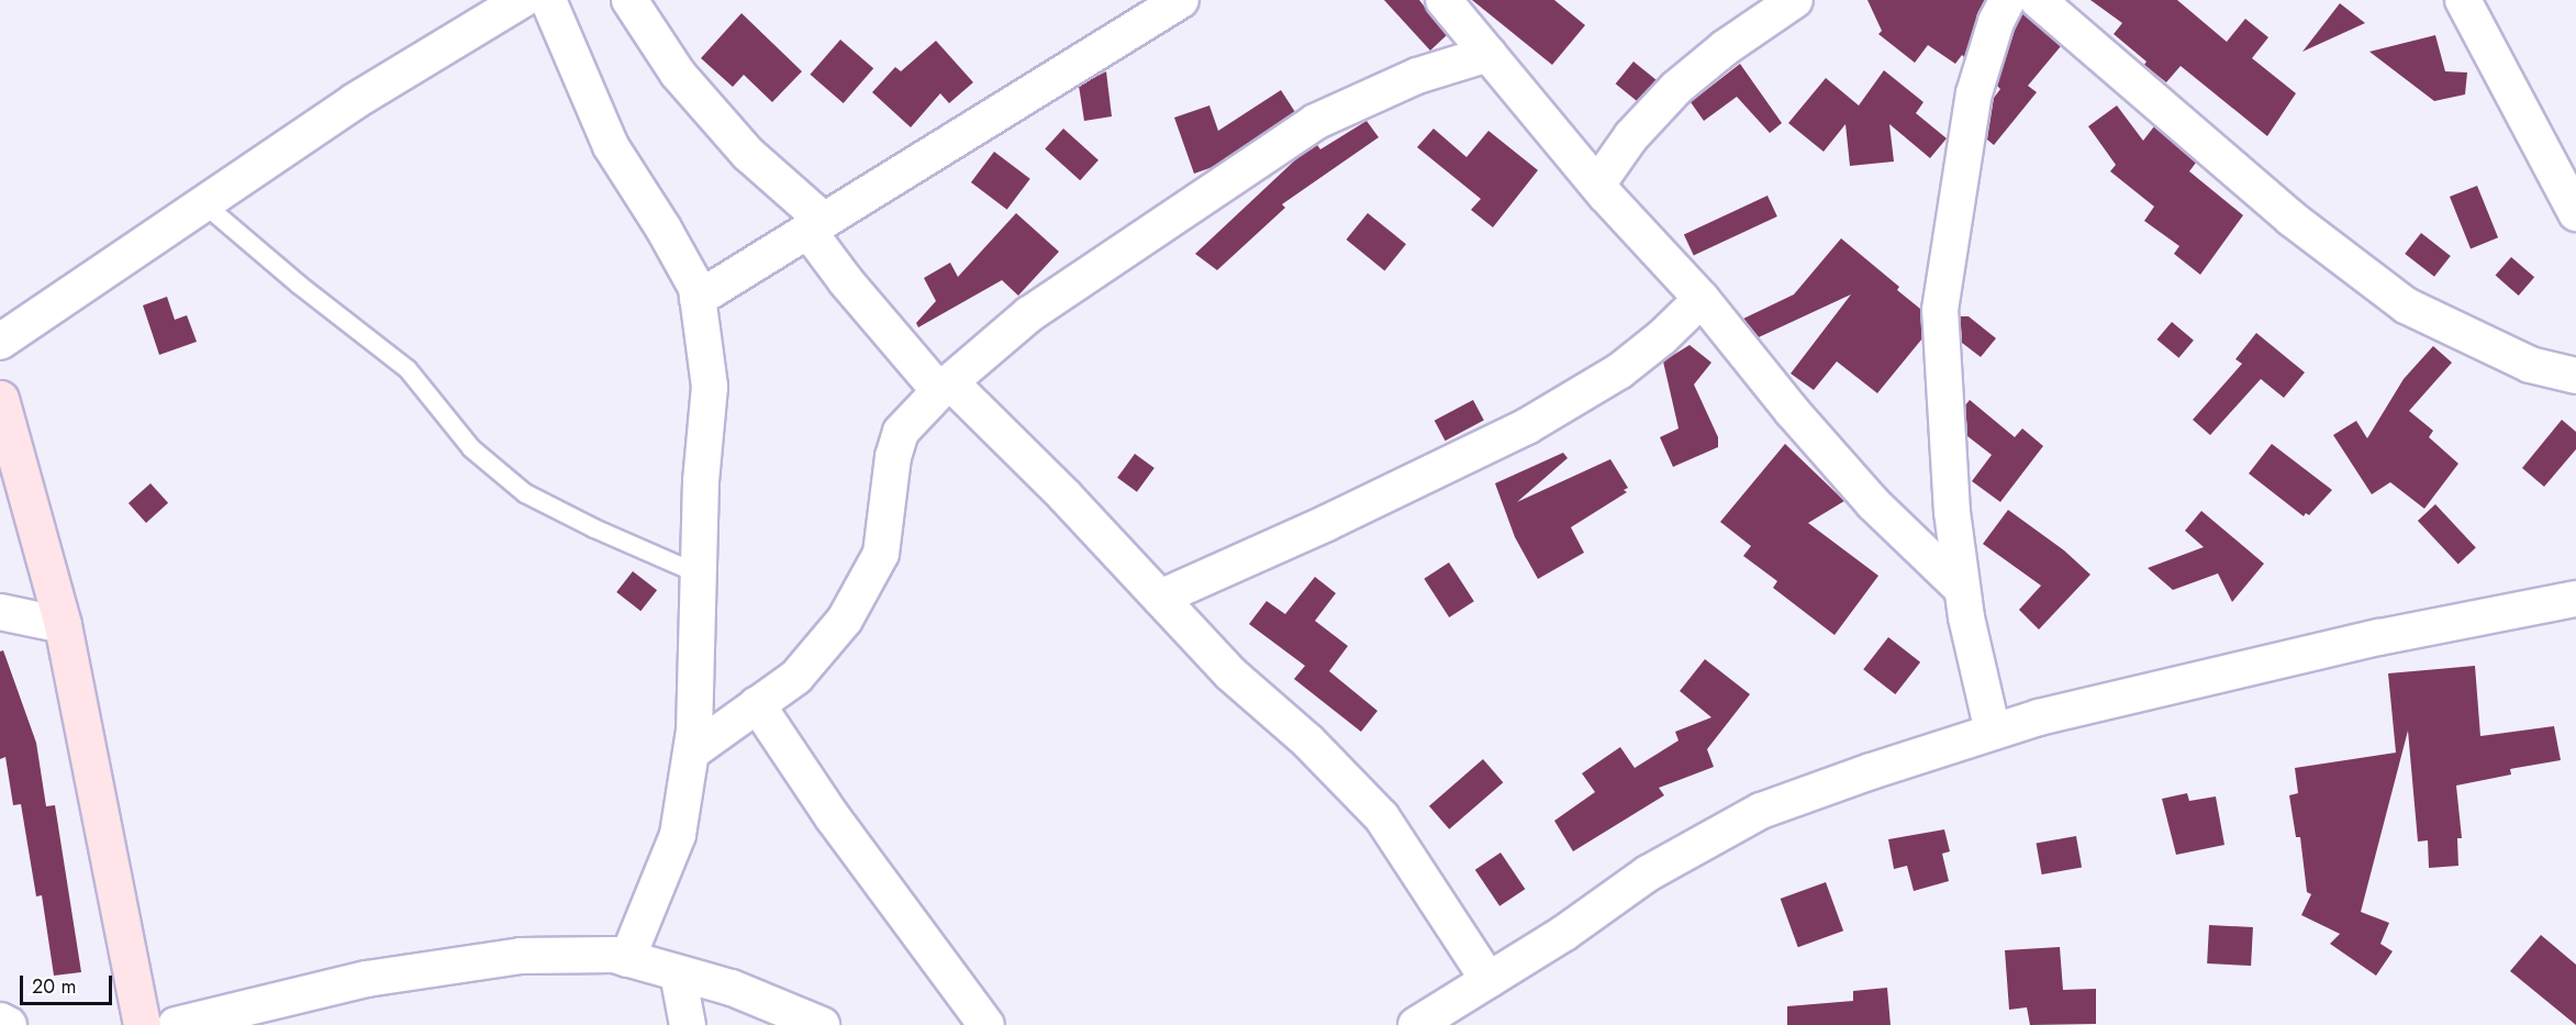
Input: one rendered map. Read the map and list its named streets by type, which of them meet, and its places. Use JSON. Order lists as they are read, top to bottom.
{
  "scale_bar": "20 m"
}
